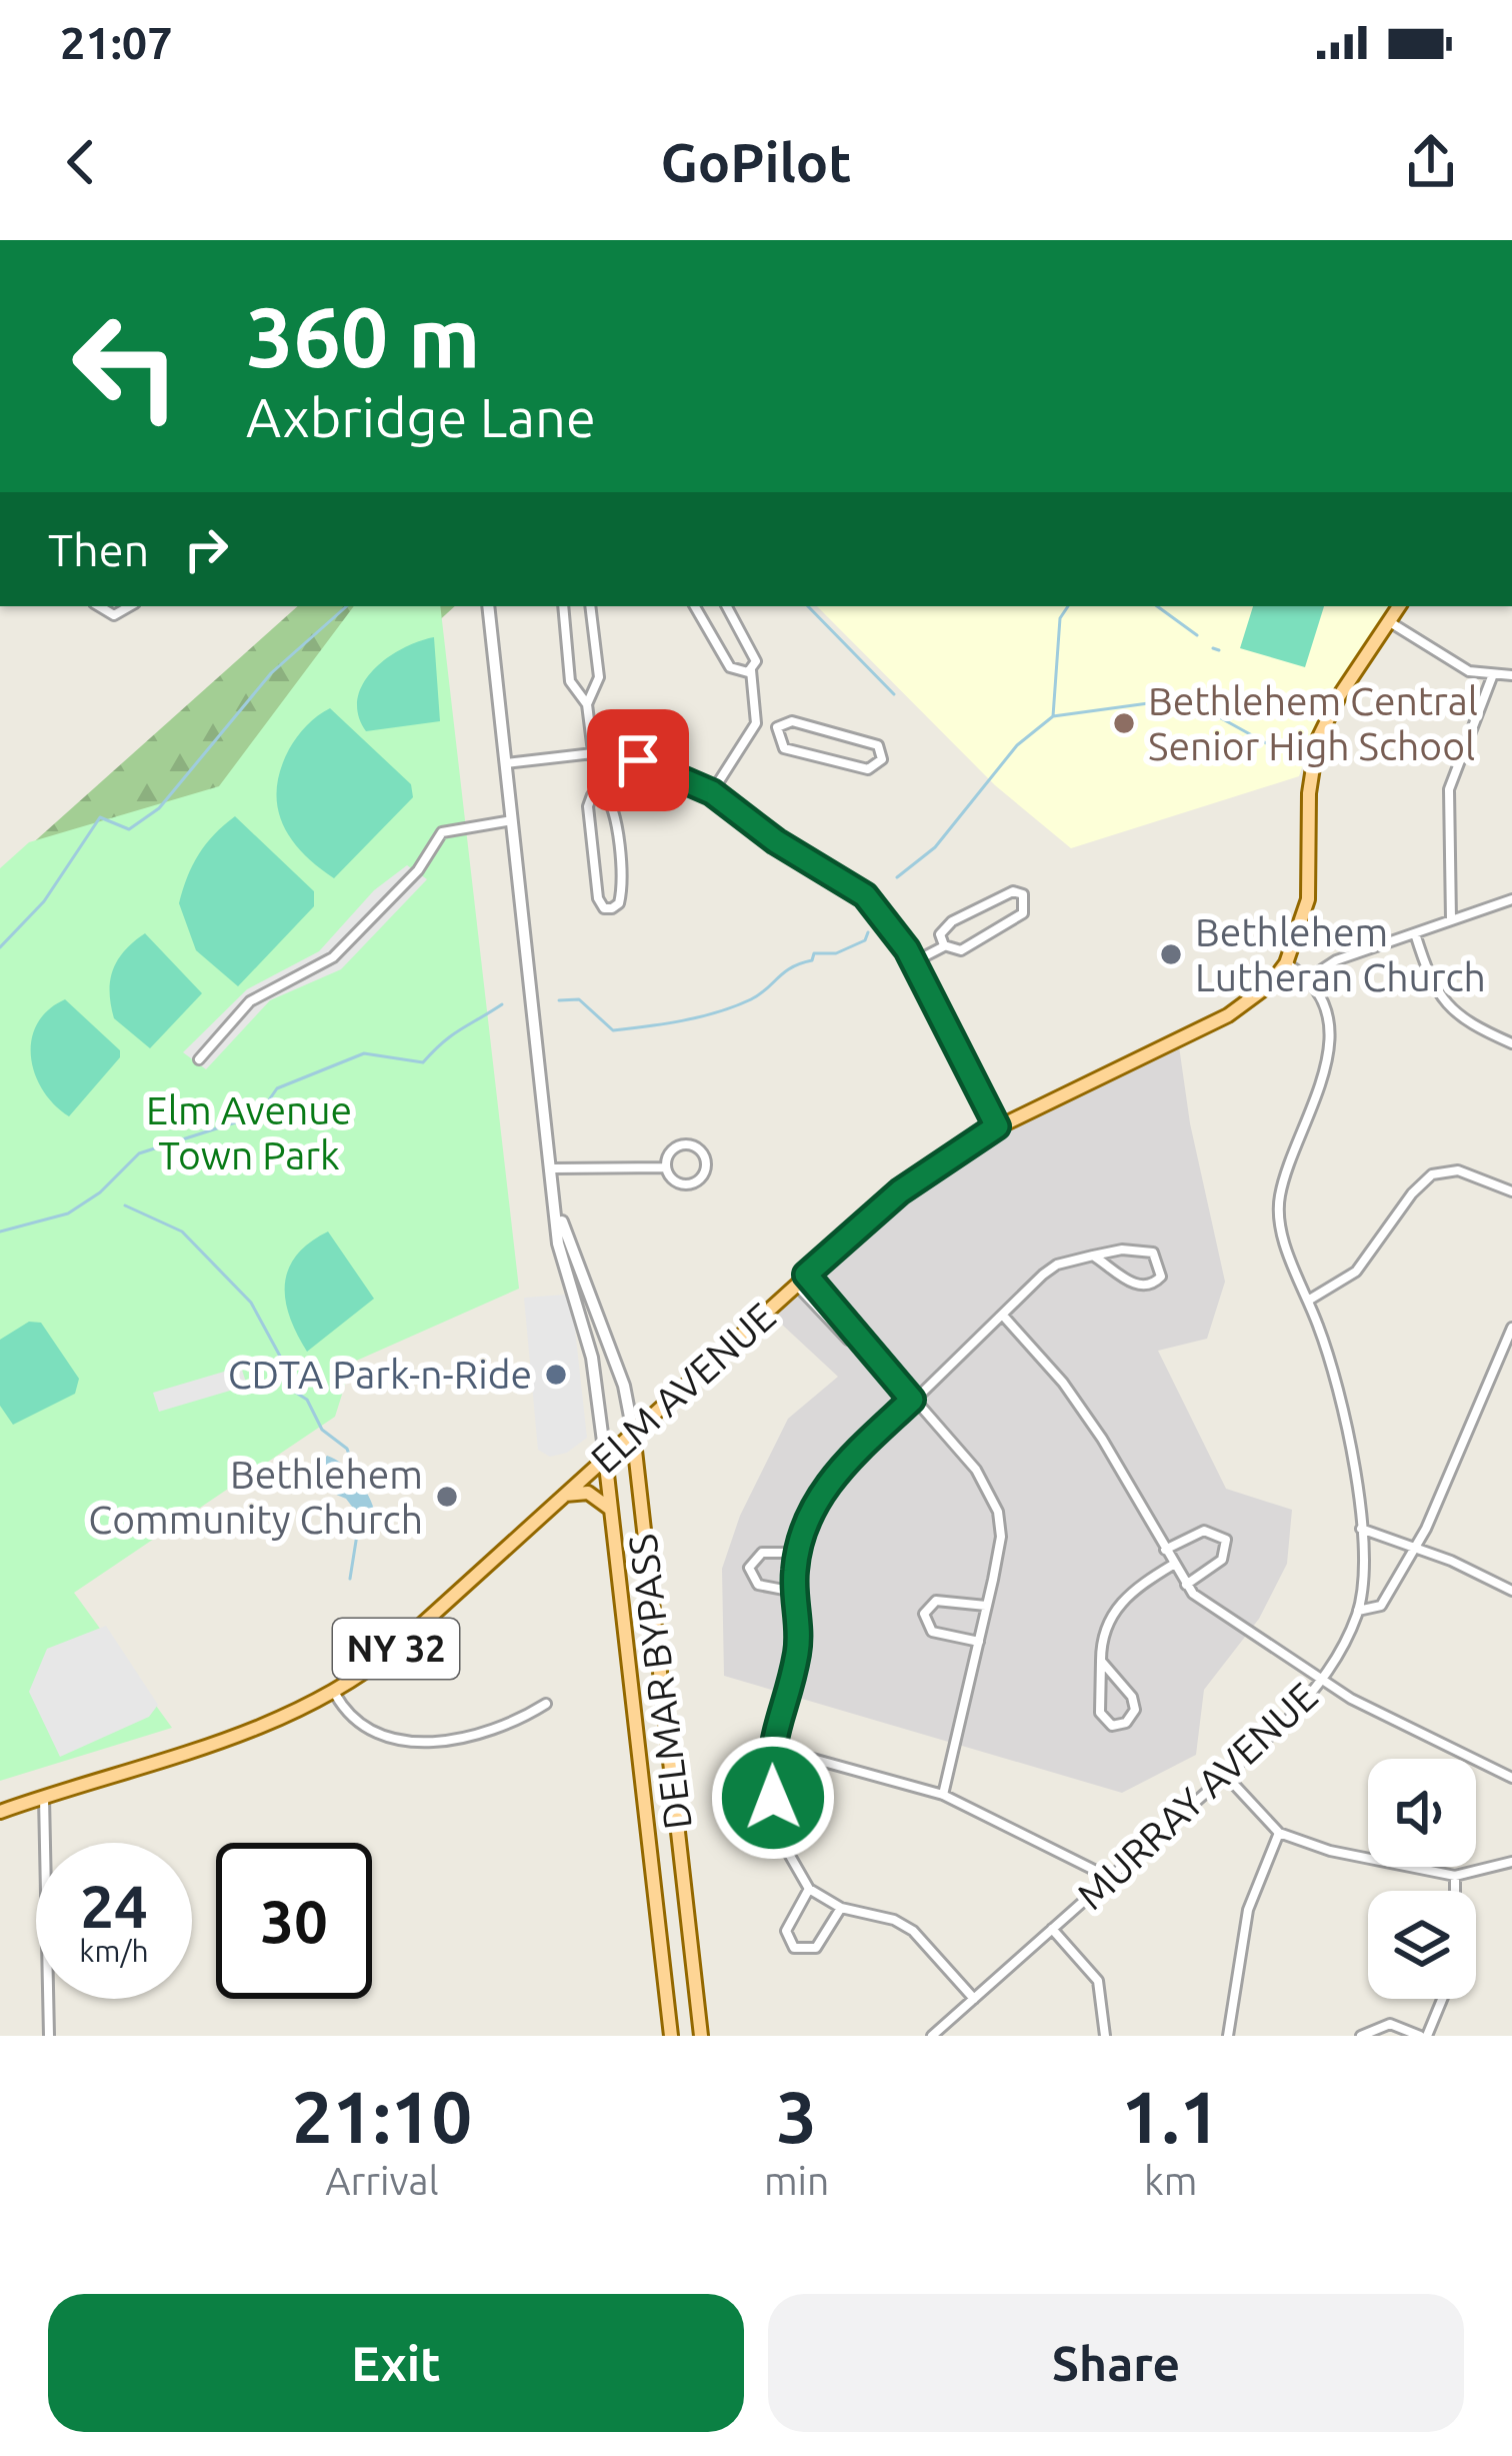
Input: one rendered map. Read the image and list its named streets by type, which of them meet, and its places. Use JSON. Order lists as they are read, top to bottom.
{
  "streets": {
    "main road": ["ELM AVENUE", "NY 32", "DELMAR BYPASS"],
    "street": ["MURRAY AVENUE"]
  },
  "crossings": [
    ["ELM AVENUE", "DELMAR BYPASS"]
  ],
  "parks": ["Elm Avenue Town Park"],
  "places": [
    "Bethlehem Central Senior High School",
    "Bethlehem Lutheran Church",
    "CDTA Park-n-Ride",
    "Bethlehem Community Church"
  ],
  "page": {
    "status": "21:07",
    "header": "GoPilot",
    "turn": ["360 m", "Axbridge Lane"],
    "then": "Then",
    "speed": "24 km/h",
    "limit": "30",
    "eta": [
      "21:10",
      "Arrival",
      "3",
      "min",
      "1.1",
      "km"
    ],
    "buttons": ["Exit", "Share"]
  }
}
